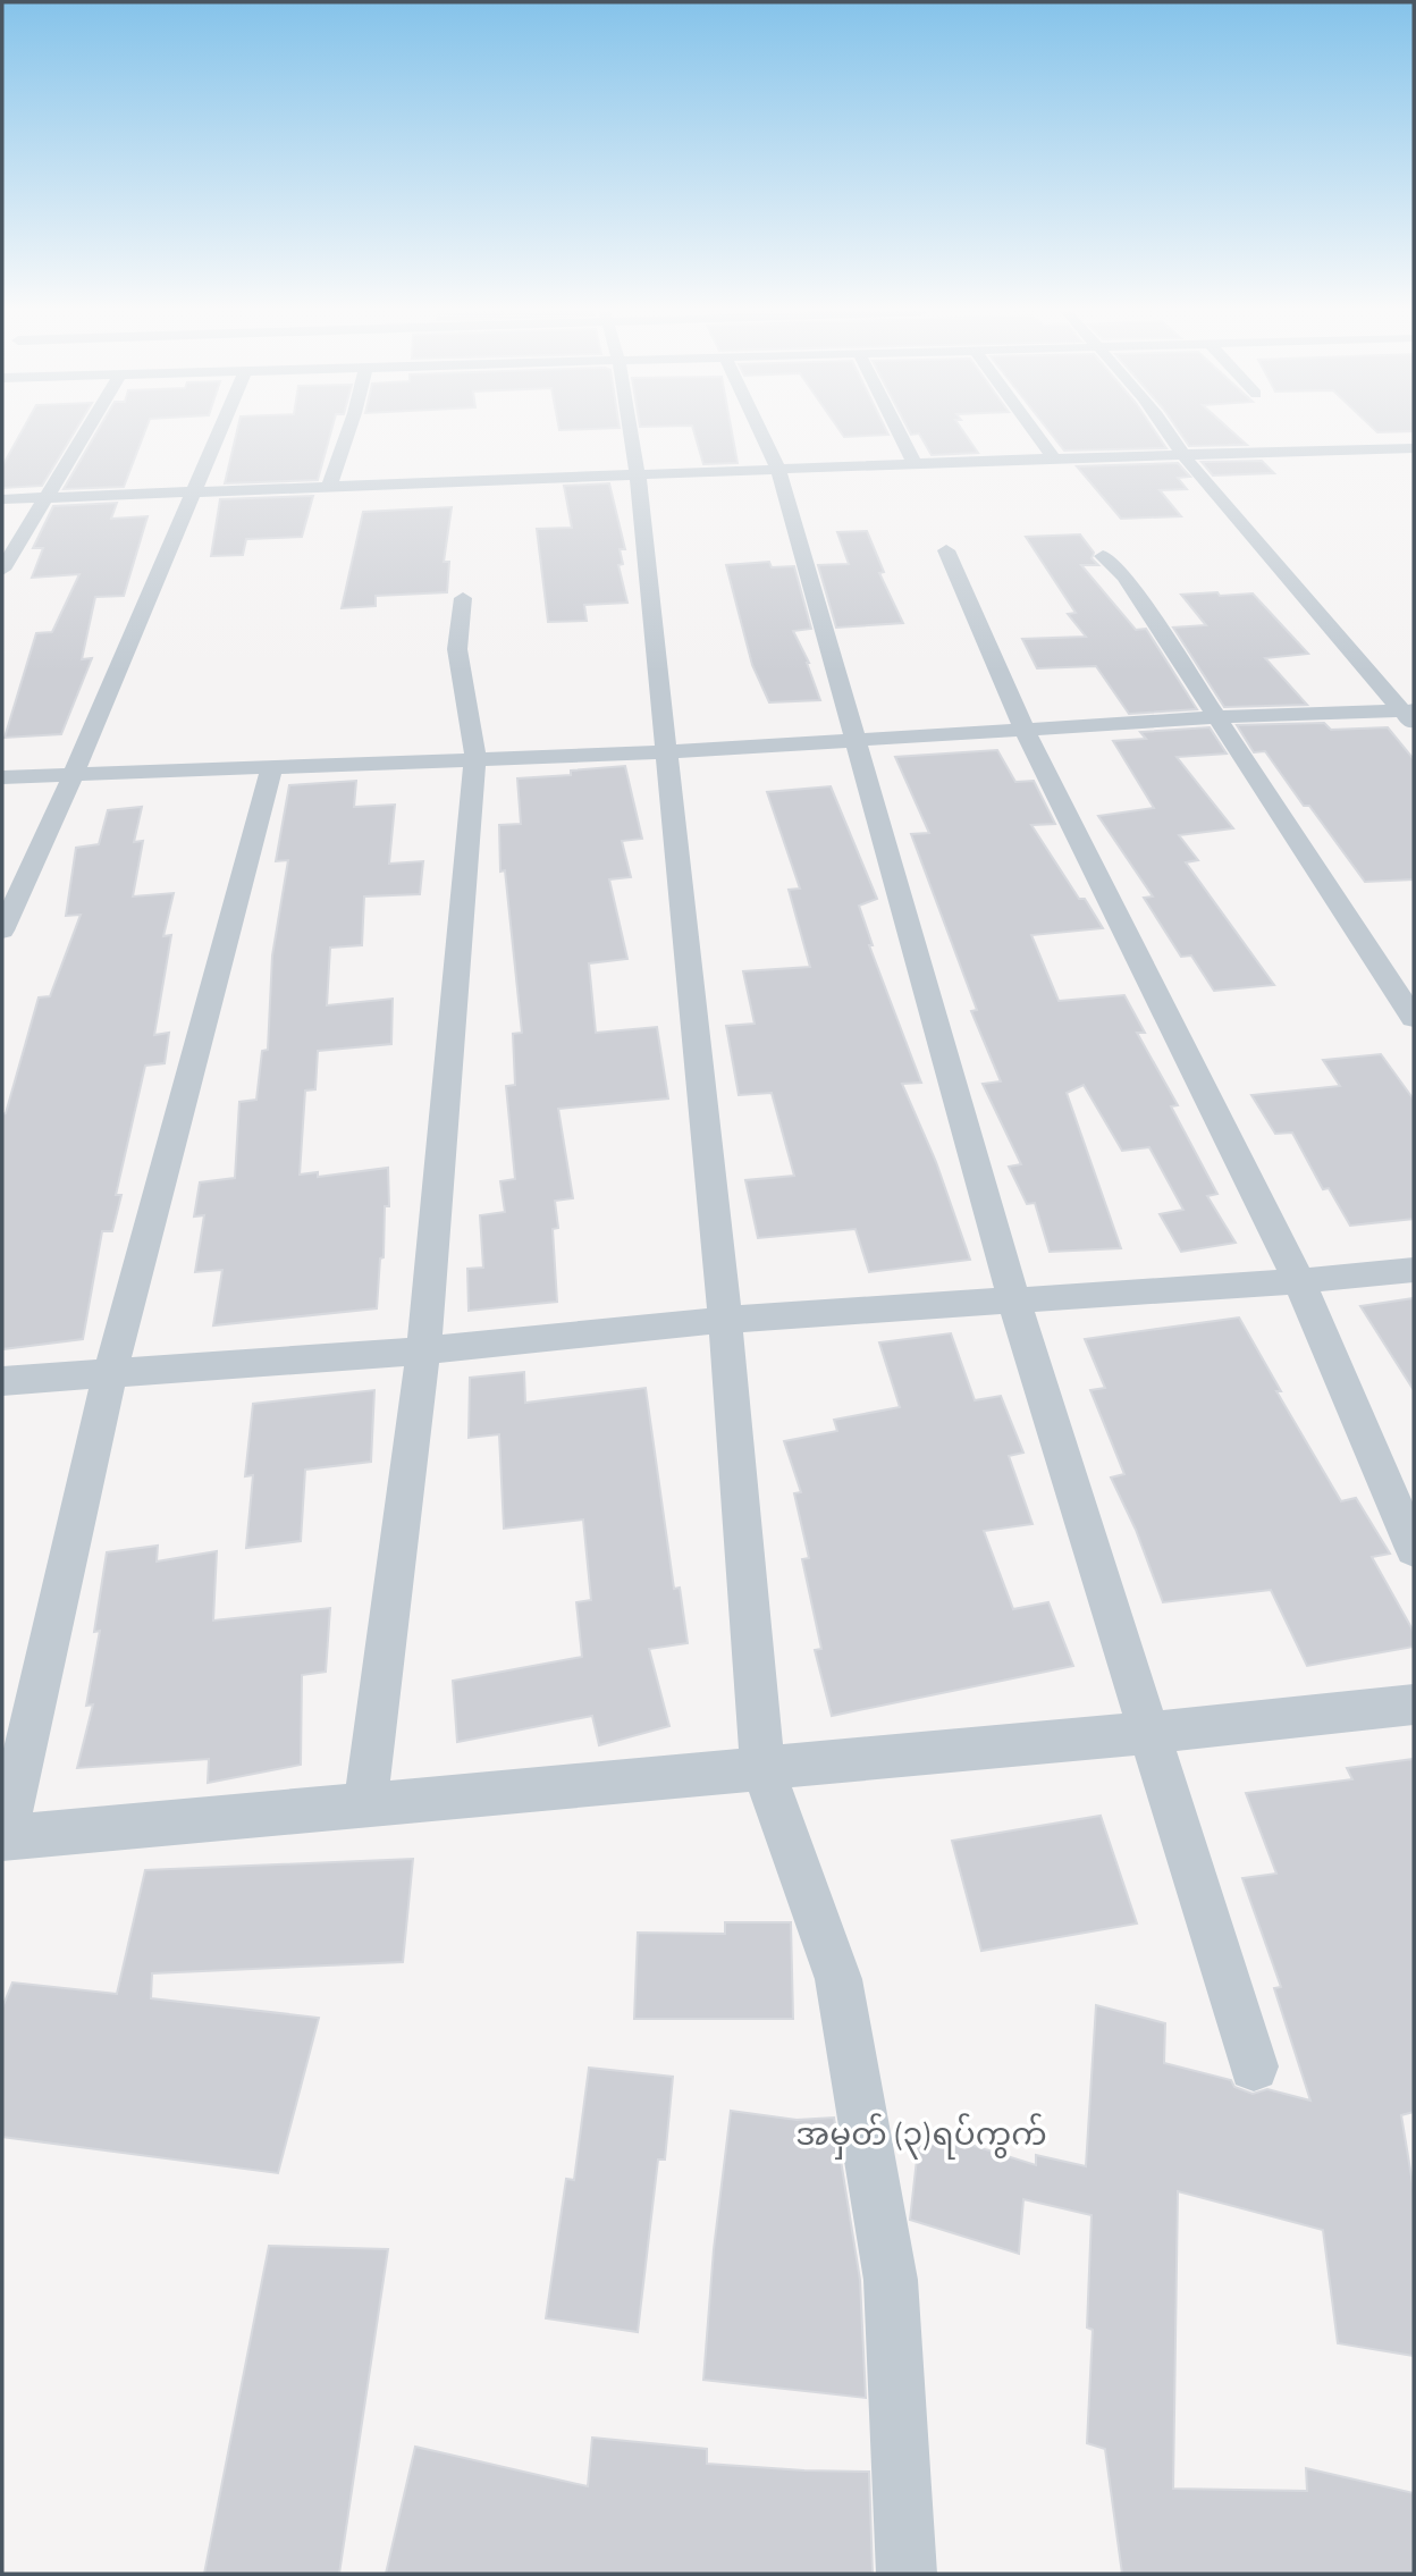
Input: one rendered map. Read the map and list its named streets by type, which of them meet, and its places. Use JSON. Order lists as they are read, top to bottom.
{
  "districts": ["အမှတ် (၃)ရပ်ကွက်"]
}
